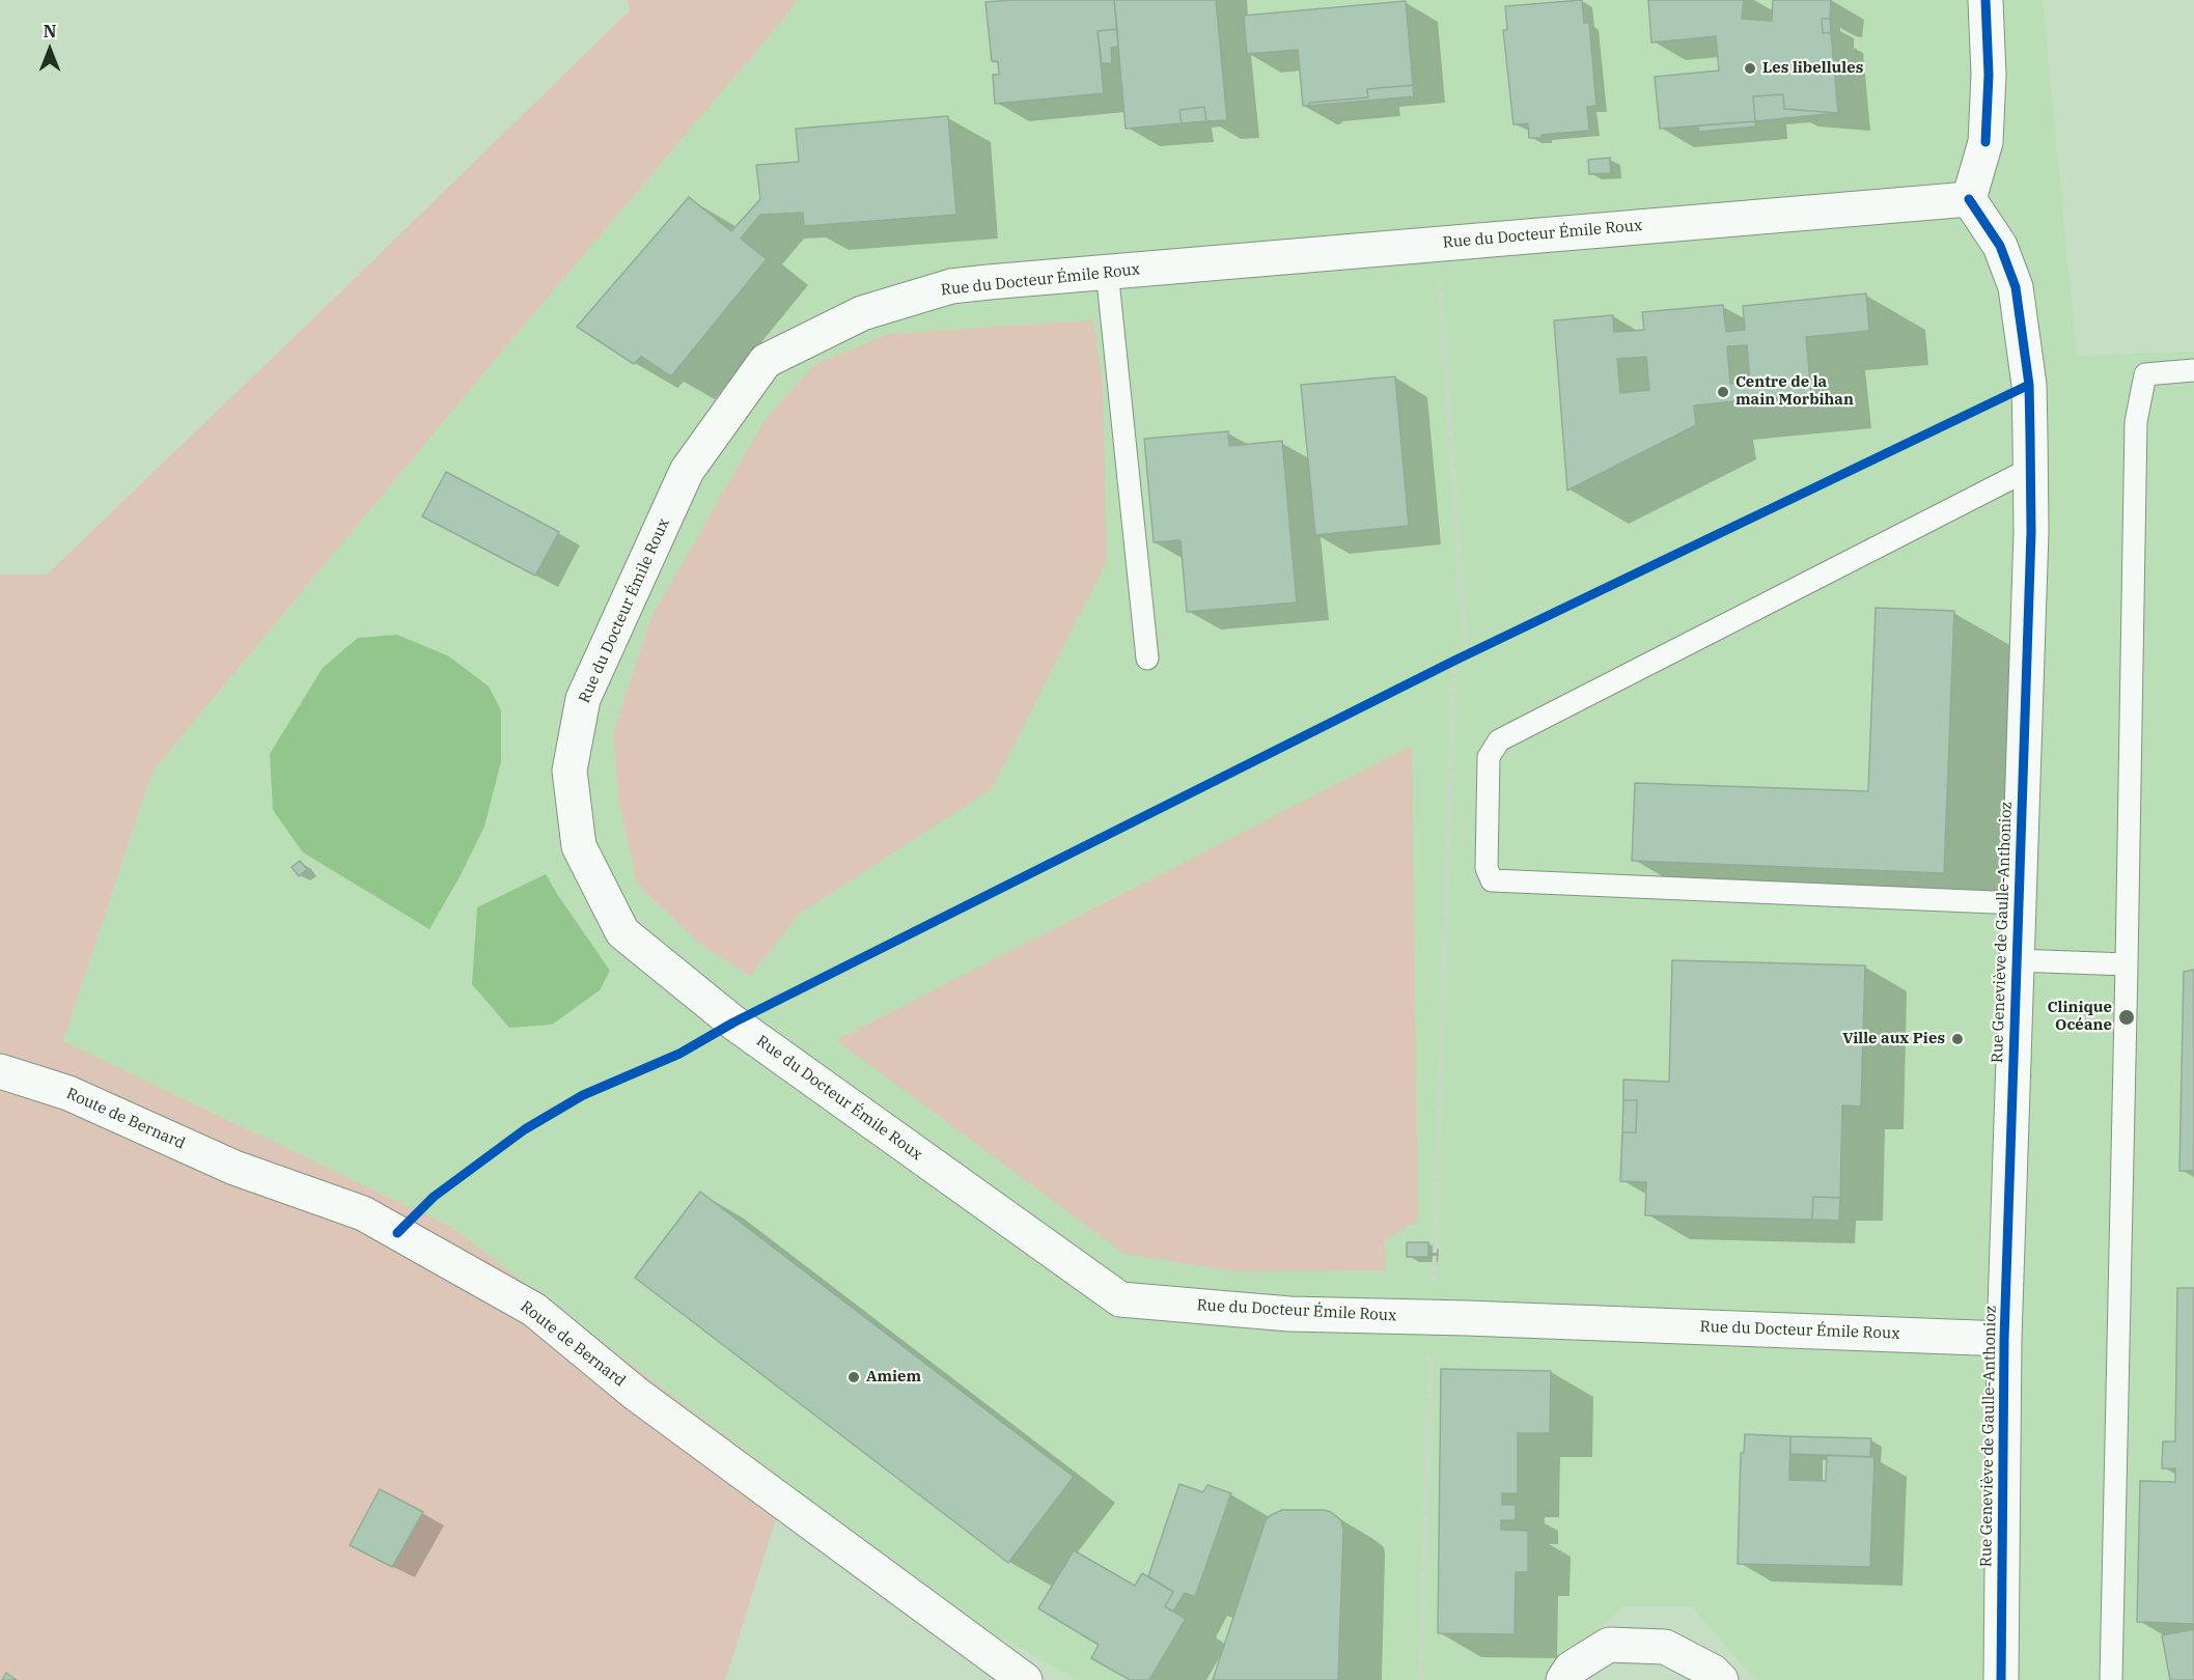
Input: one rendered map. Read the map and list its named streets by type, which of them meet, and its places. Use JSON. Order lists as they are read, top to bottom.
{
  "streets": {
    "street": ["Rue du Docteur Émile Roux", "Rue Geneviève de Gaulle-Anthonioz", "Route de Bernard"]
  },
  "crossings": [
    ["Rue du Docteur Émile Roux", "Rue Geneviève de Gaulle-Anthonioz"]
  ],
  "places": [
    "Les libellules",
    "Centre de la main Morbihan",
    "Clinique Océane",
    "Ville aux Pies",
    "Amiem"
  ],
  "north": "top"
}
